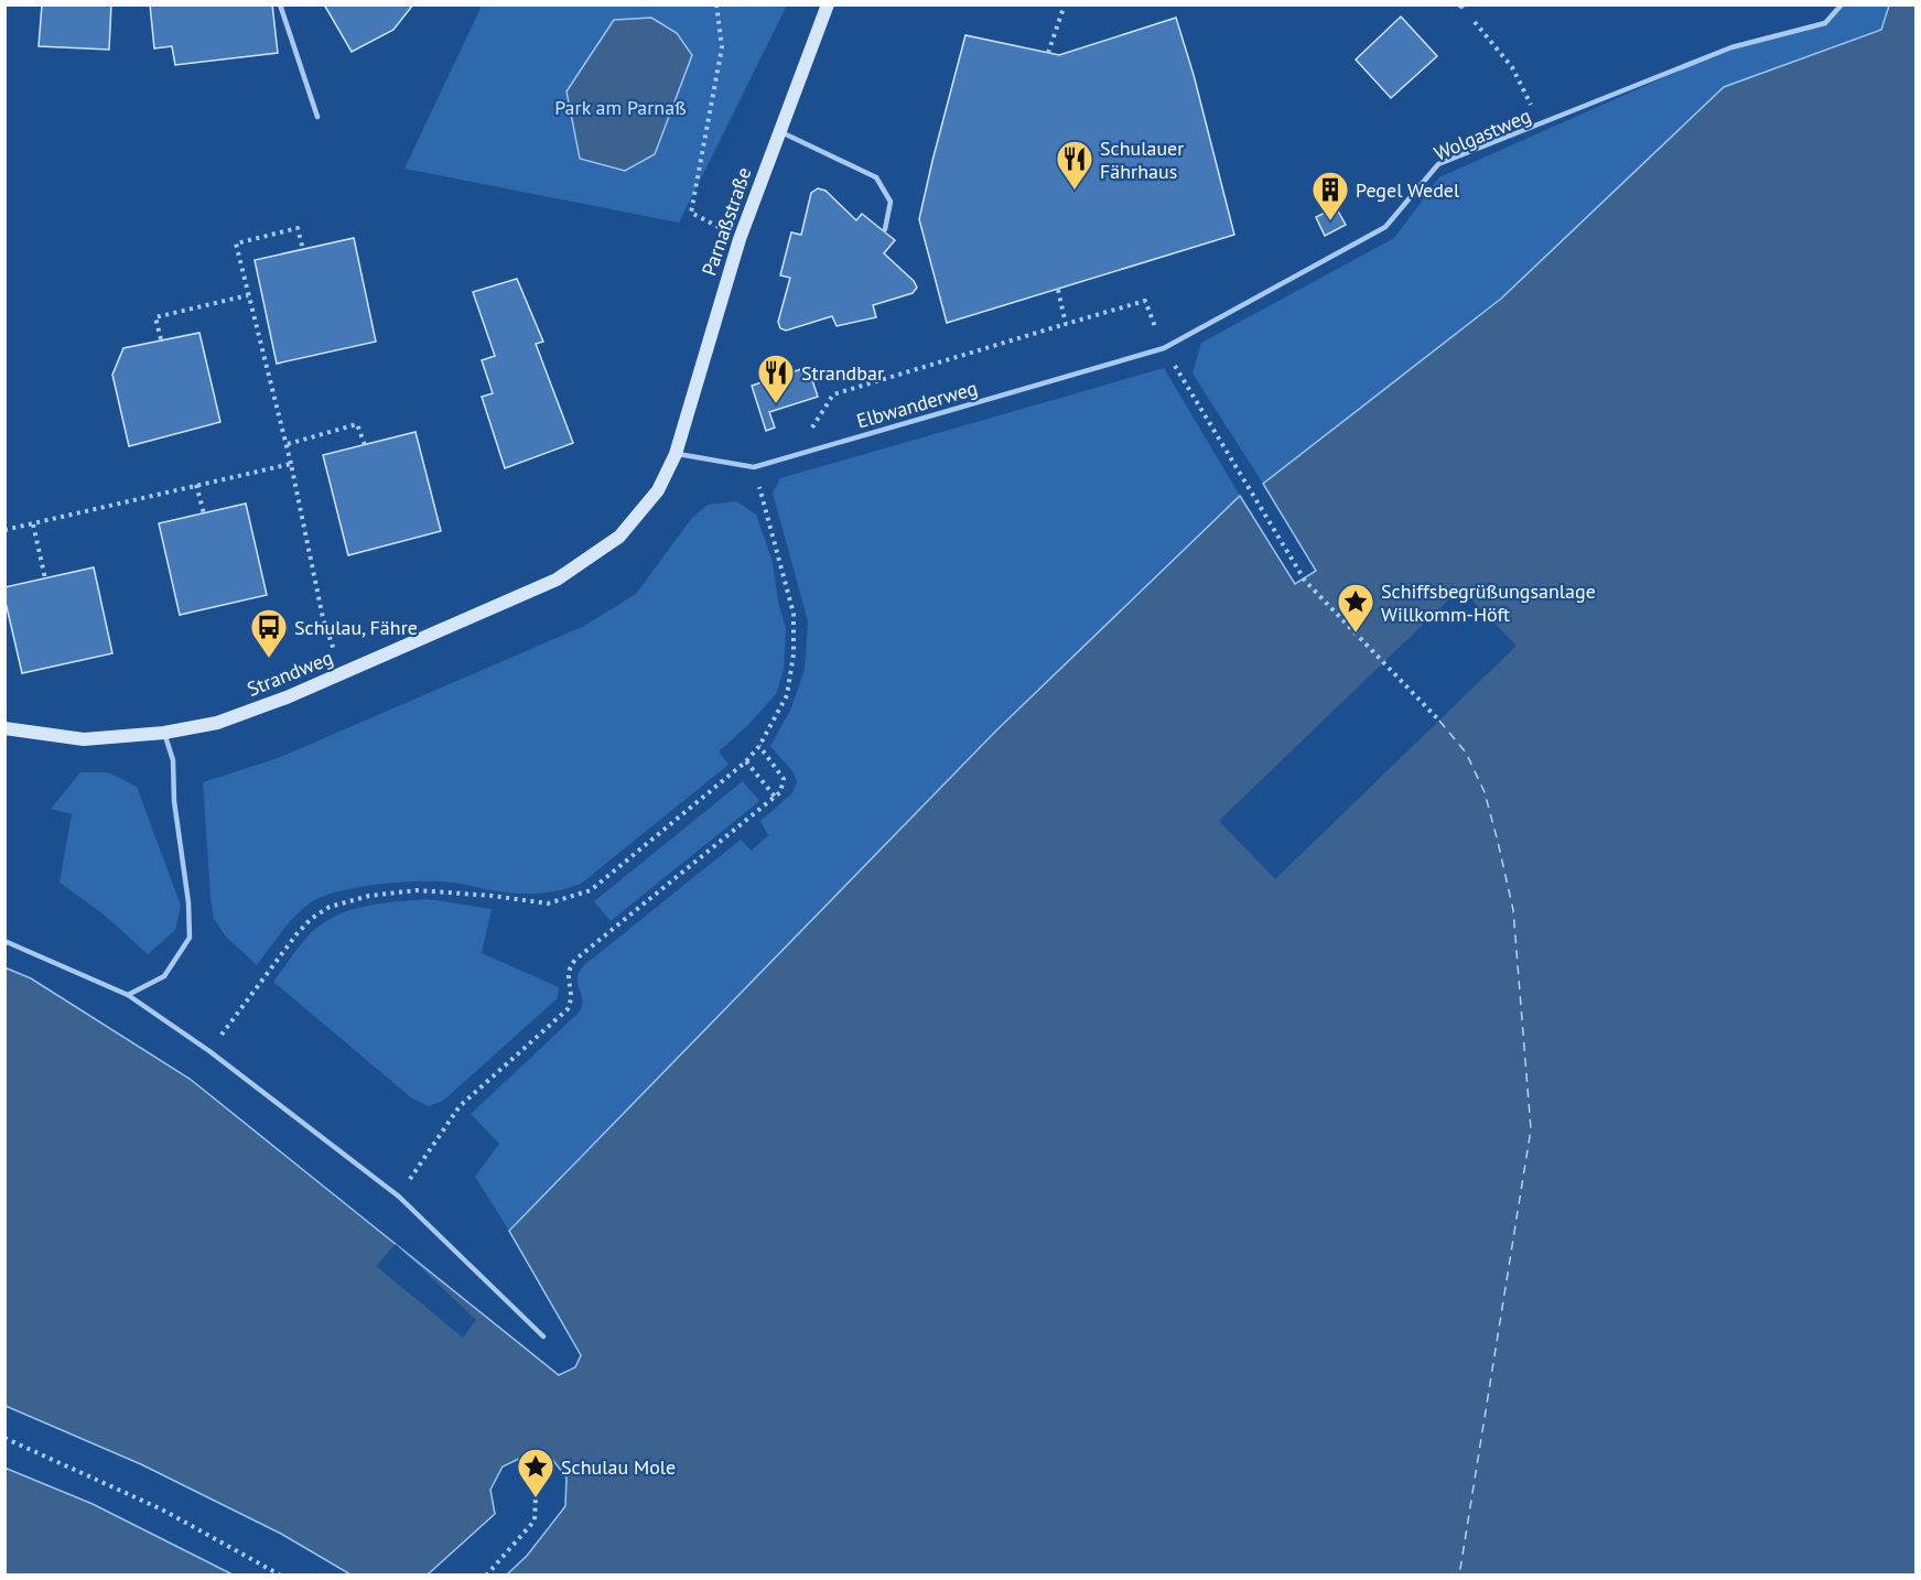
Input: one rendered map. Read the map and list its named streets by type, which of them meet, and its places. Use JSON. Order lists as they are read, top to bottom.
{
  "streets": {
    "street": ["Parnaßstraße", "Strandweg"],
    "lane": ["Wolgastweg", "Elbwanderweg"]
  },
  "crossings": [
    ["Wolgastweg", "Elbwanderweg"],
    ["Parnaßstraße", "Elbwanderweg"],
    ["Parnaßstraße", "Strandweg"],
    ["Elbwanderweg", "Strandweg"]
  ],
  "parks": ["Park am Parnaß"],
  "places": {
    "restaurant": ["Schulauer Fährhaus", "Strandbar"],
    "building": ["Pegel Wedel"],
    "place": ["Schiffsbegrüßungsanlage Willkomm-Höft", "Schulau Mole"],
    "bus stop": ["Schulau, Fähre"]
  }
}
